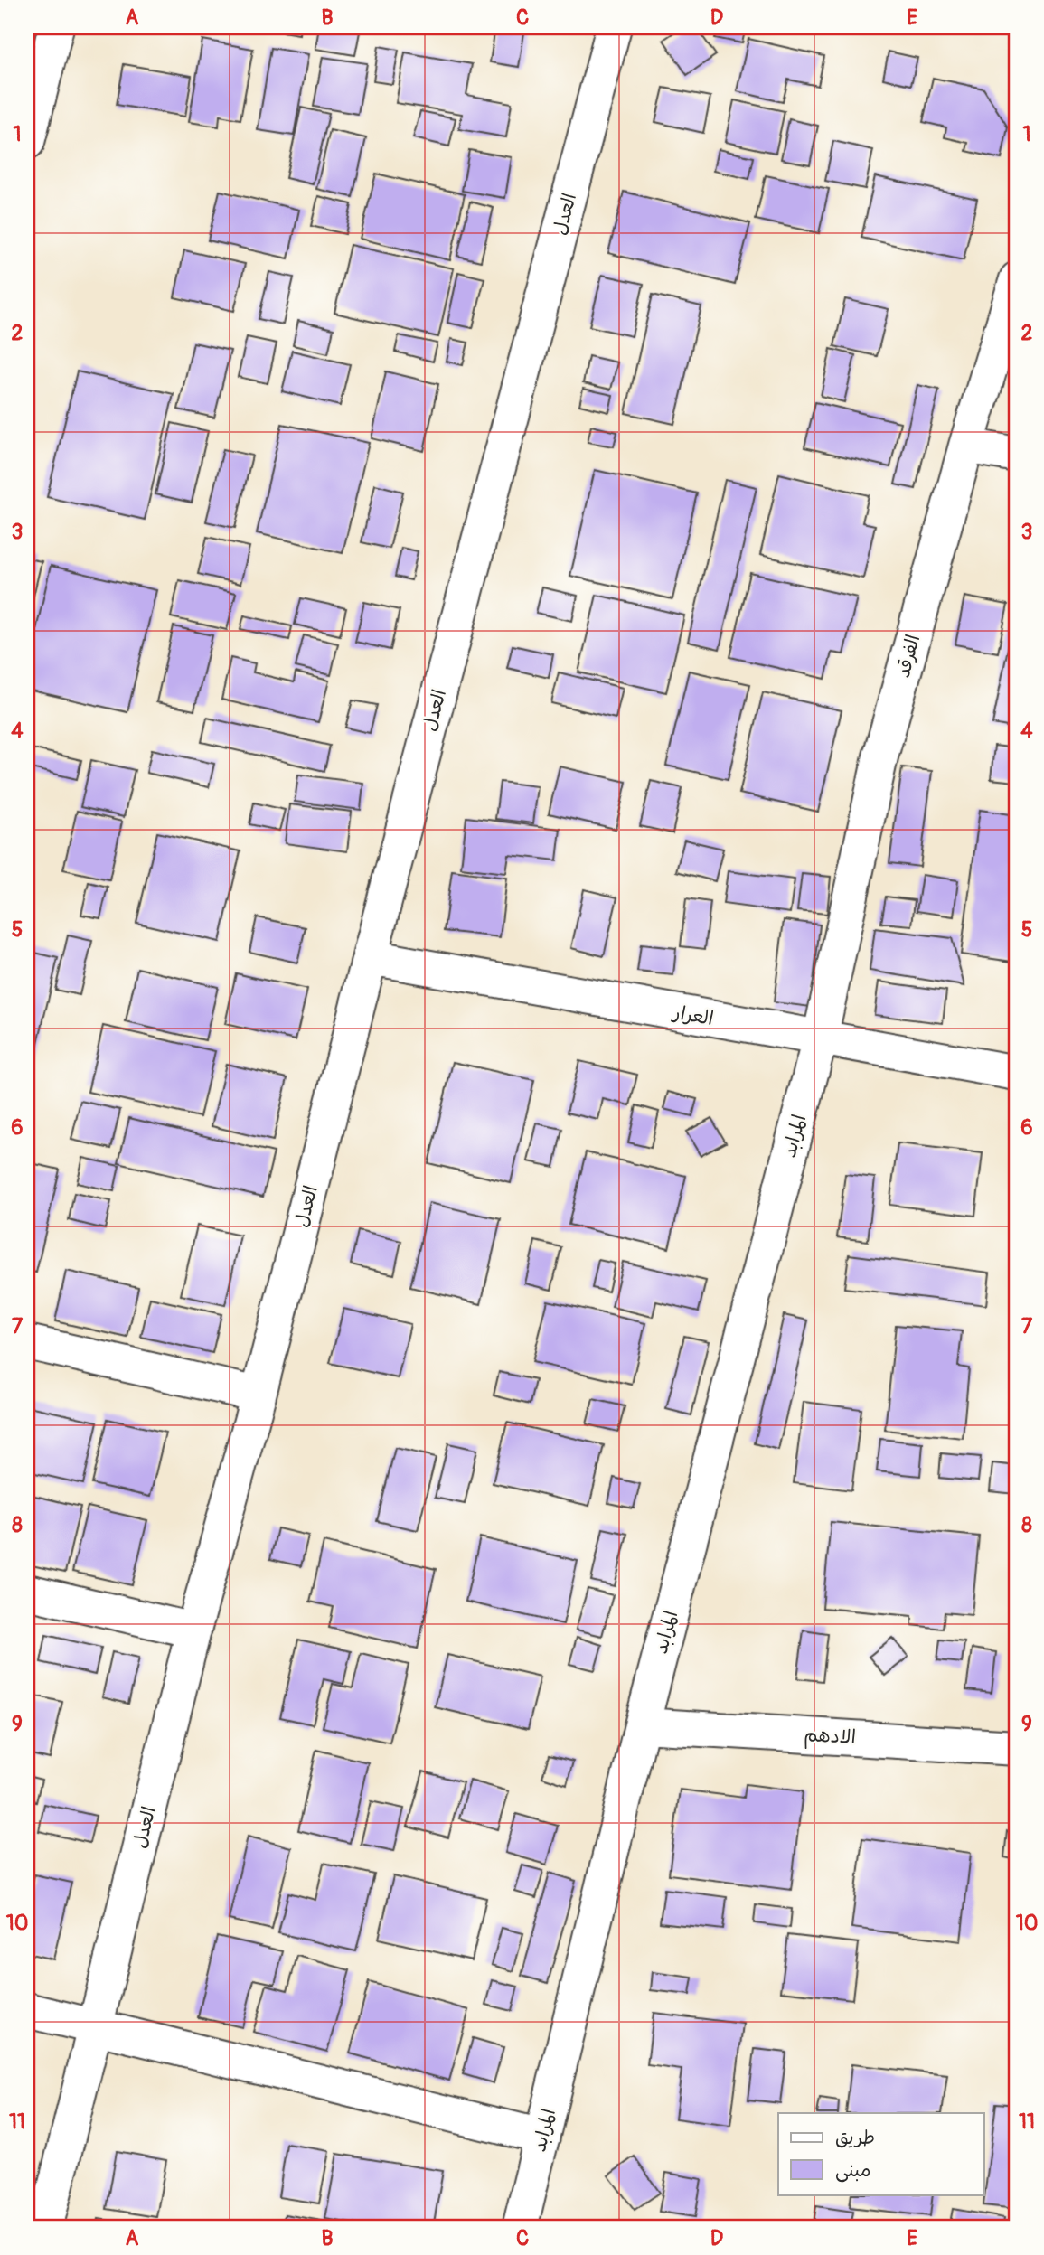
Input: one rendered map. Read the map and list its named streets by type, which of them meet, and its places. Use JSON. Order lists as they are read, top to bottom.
{
  "streets": {
    "street": [
      "العدل",
      "الفرقد",
      "العرار",
      "المرابد",
      "الادهم"
    ]
  },
  "crossings": [
    ["العدل", "العرار"],
    ["الفرقد", "العرار"],
    ["الفرقد", "المرابد"],
    ["العرار", "المرابد"],
    ["المرابد", "الادهم"]
  ],
  "legend": ["طريق", "مبنى"],
  "grid": {
    "columns": [
      "A",
      "B",
      "C",
      "D",
      "E"
    ],
    "rows": [
      "1",
      "2",
      "3",
      "4",
      "5",
      "6",
      "7",
      "8",
      "9",
      "10",
      "11"
    ]
  }
}
